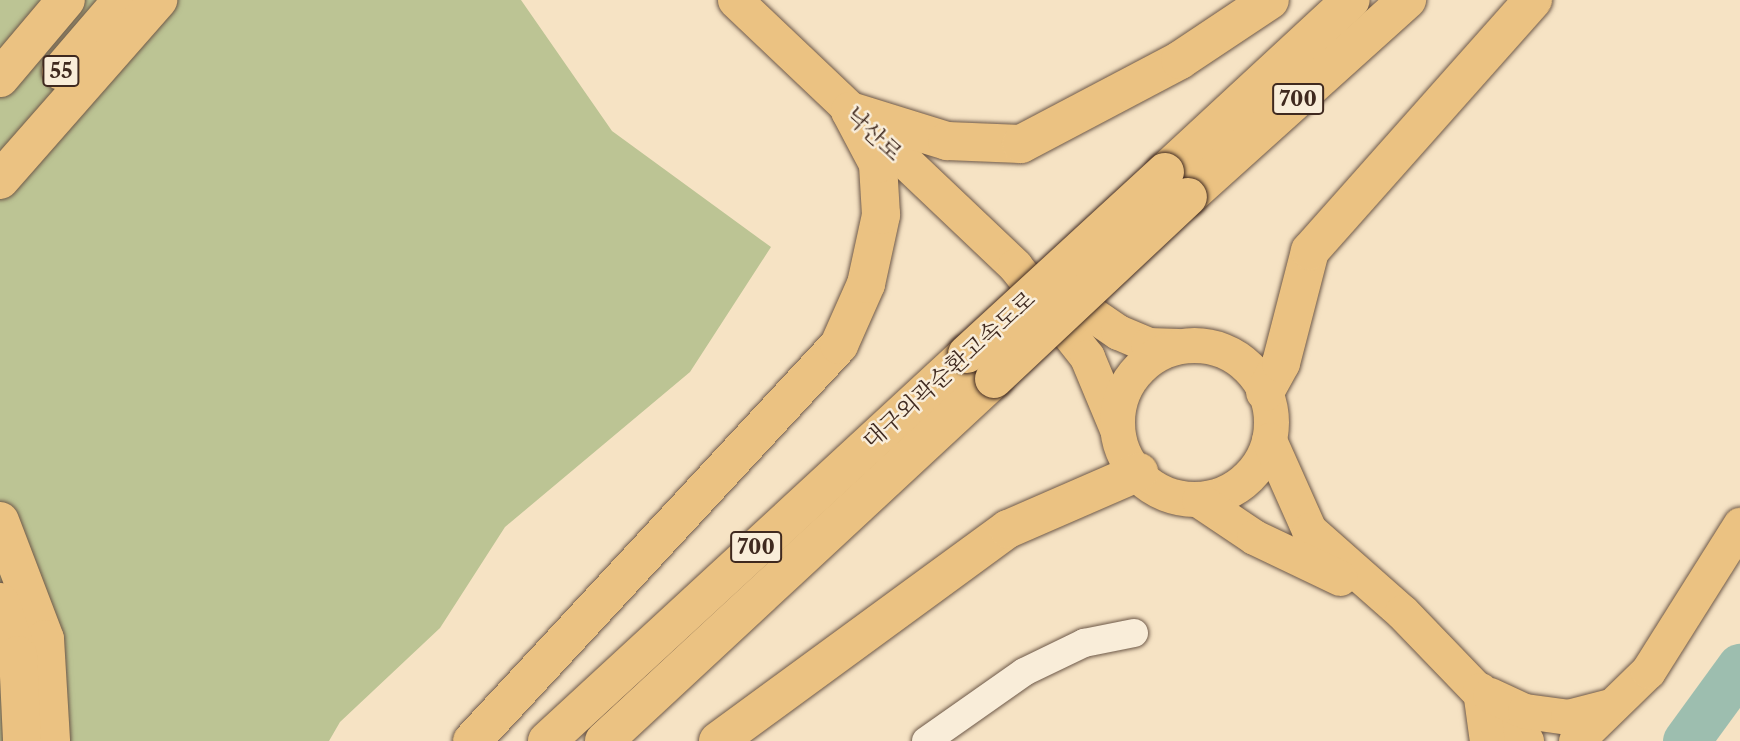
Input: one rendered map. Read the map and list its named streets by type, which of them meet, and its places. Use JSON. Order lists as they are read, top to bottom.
{
  "streets": {
    "highway": ["55", "700", "대구외곽순환고속도로"],
    "main road": ["낙산로"]
  }
}
